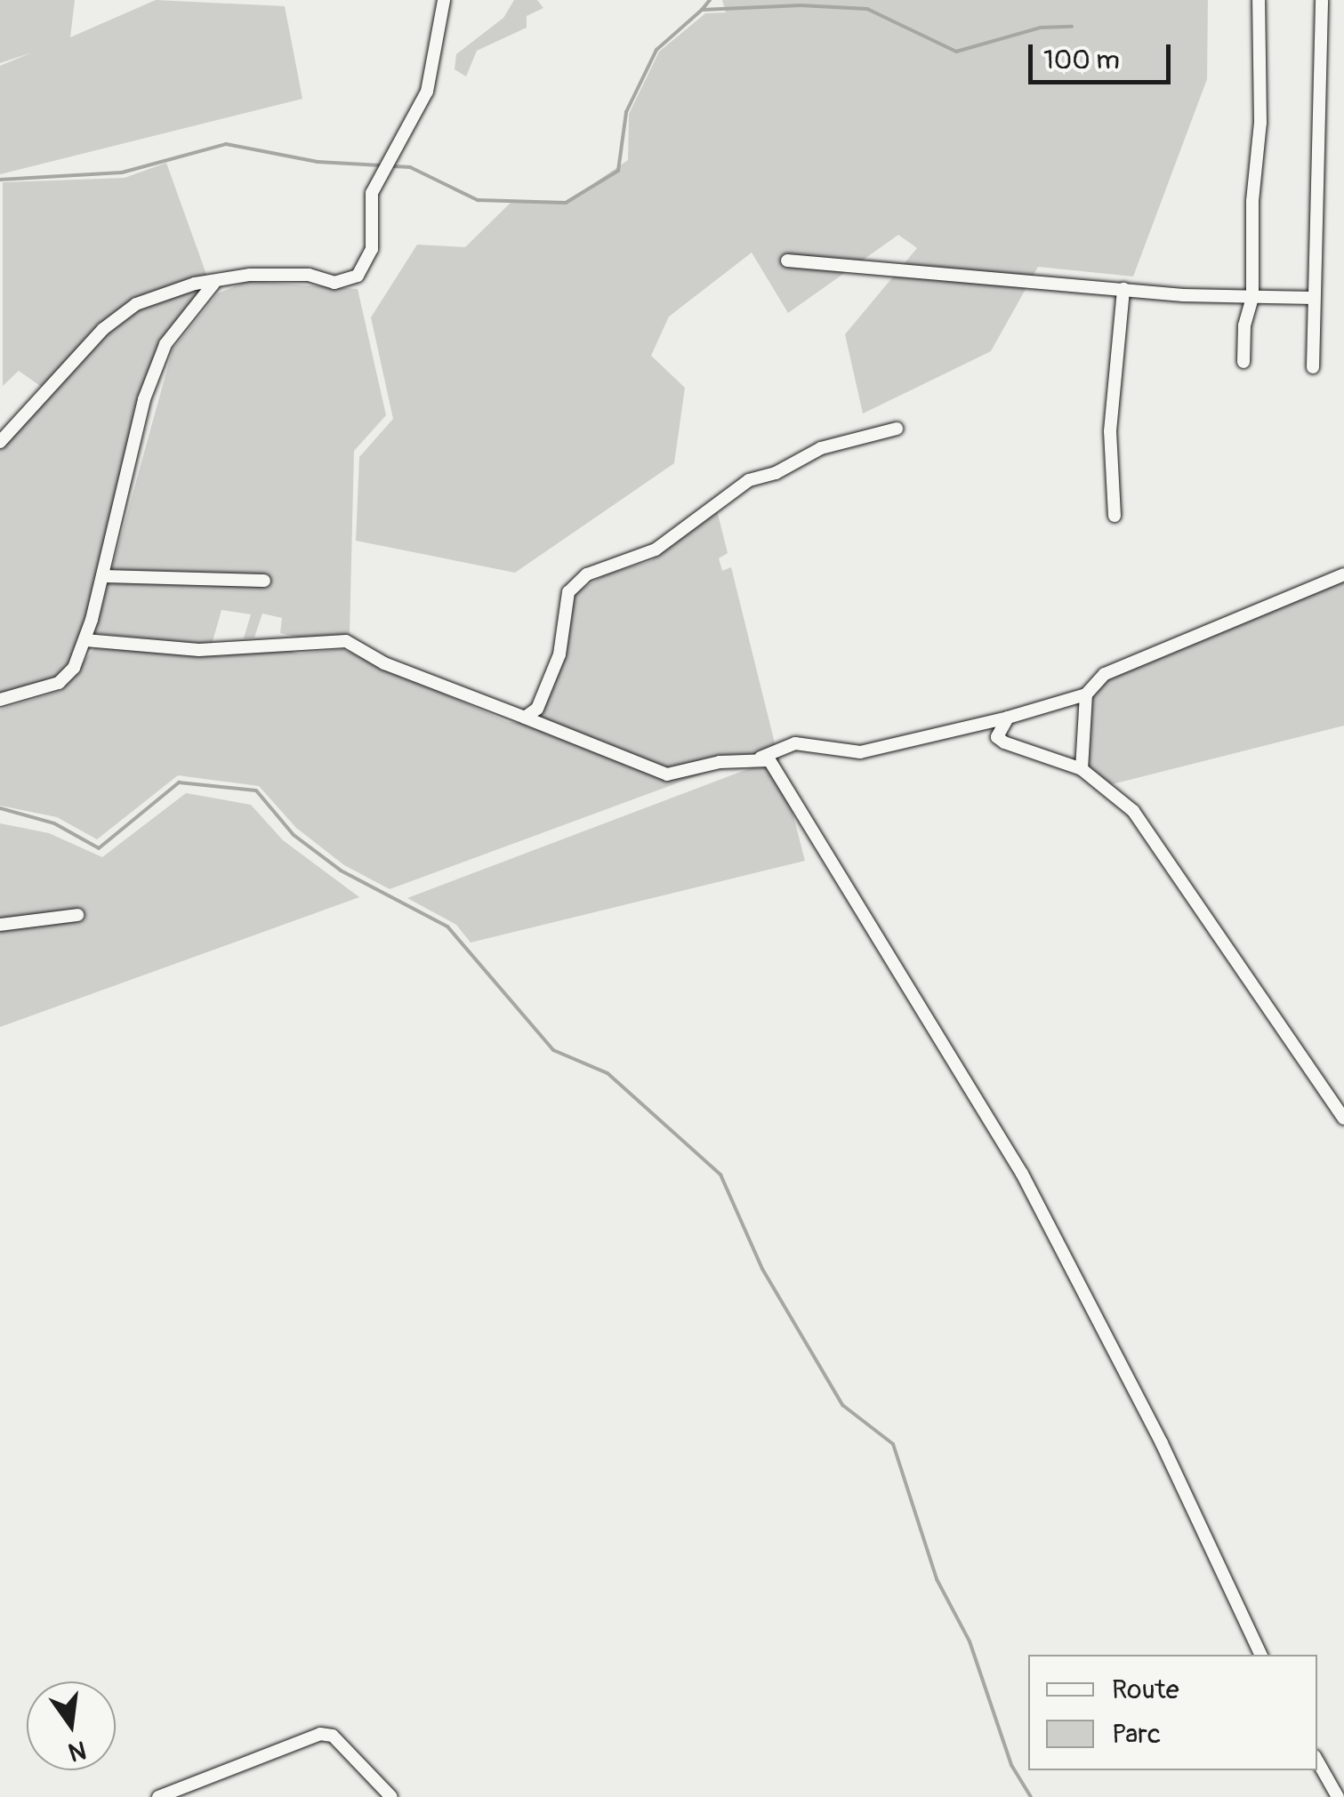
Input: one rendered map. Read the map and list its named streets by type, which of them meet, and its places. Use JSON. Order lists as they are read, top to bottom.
{
  "legend": ["Route", "Parc"],
  "scale_bar": "100 m",
  "north": "bottom"
}
